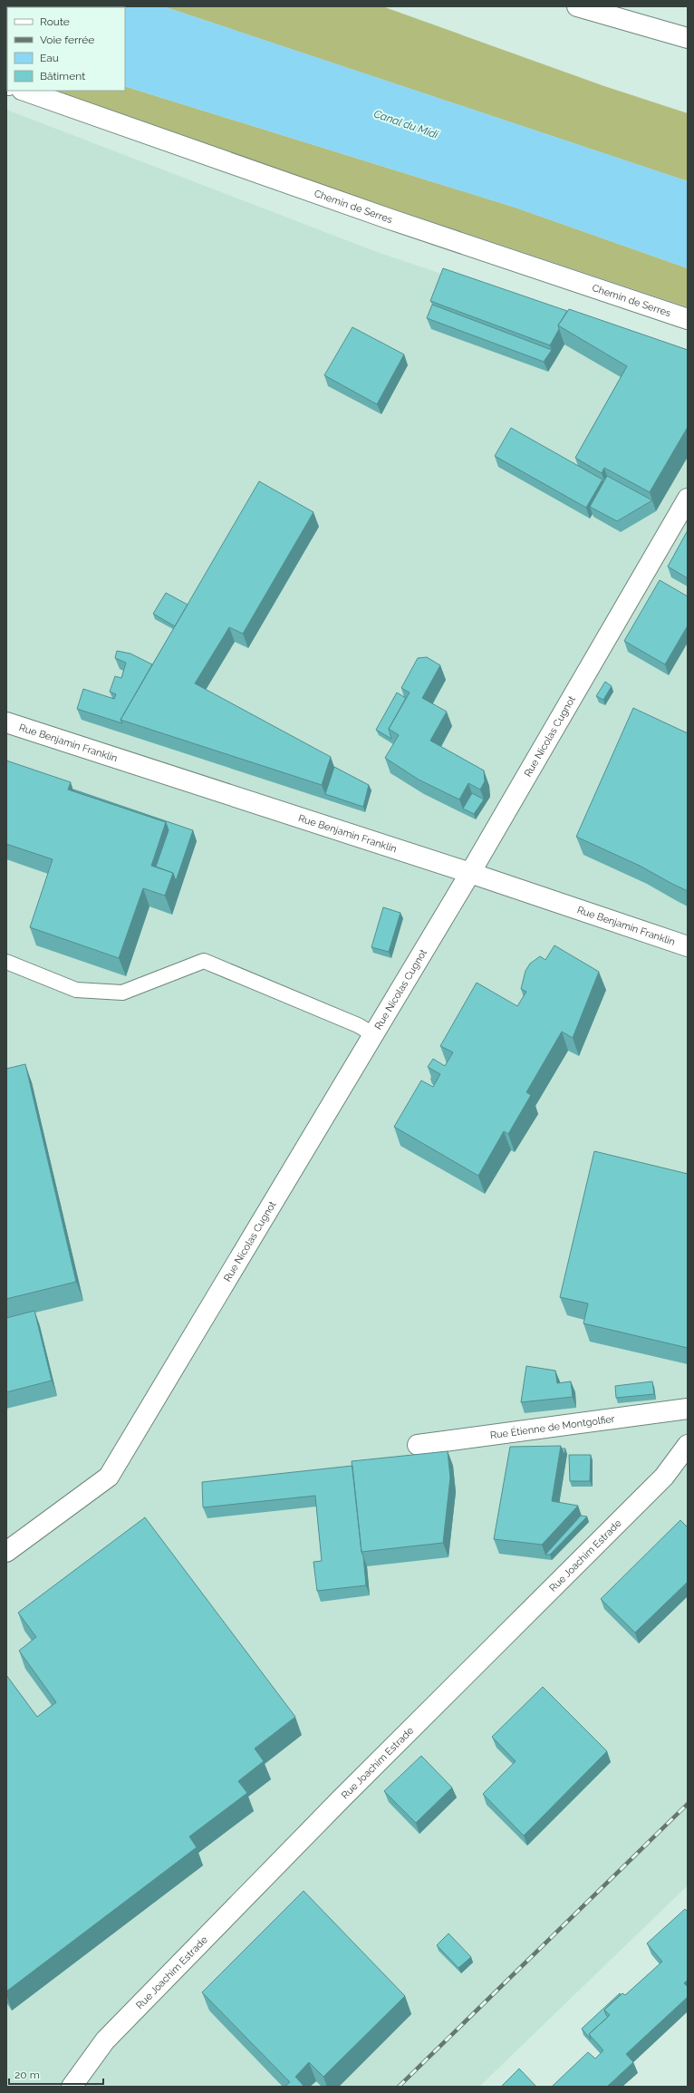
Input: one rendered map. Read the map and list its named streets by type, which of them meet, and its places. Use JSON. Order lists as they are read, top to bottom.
{
  "streets": {
    "street": [
      "Chemin de Serres",
      "Rue Nicolas Cugnot",
      "Rue Benjamin Franklin",
      "Rue Étienne de Montgolfier",
      "Rue Joachim Estrade"
    ]
  },
  "crossings": [
    ["Rue Nicolas Cugnot", "Rue Benjamin Franklin"]
  ],
  "water": ["Canal du Midi"],
  "legend": [
    "Route",
    "Voie ferrée",
    "Eau",
    "Bâtiment"
  ],
  "scale_bar": "20 m"
}
